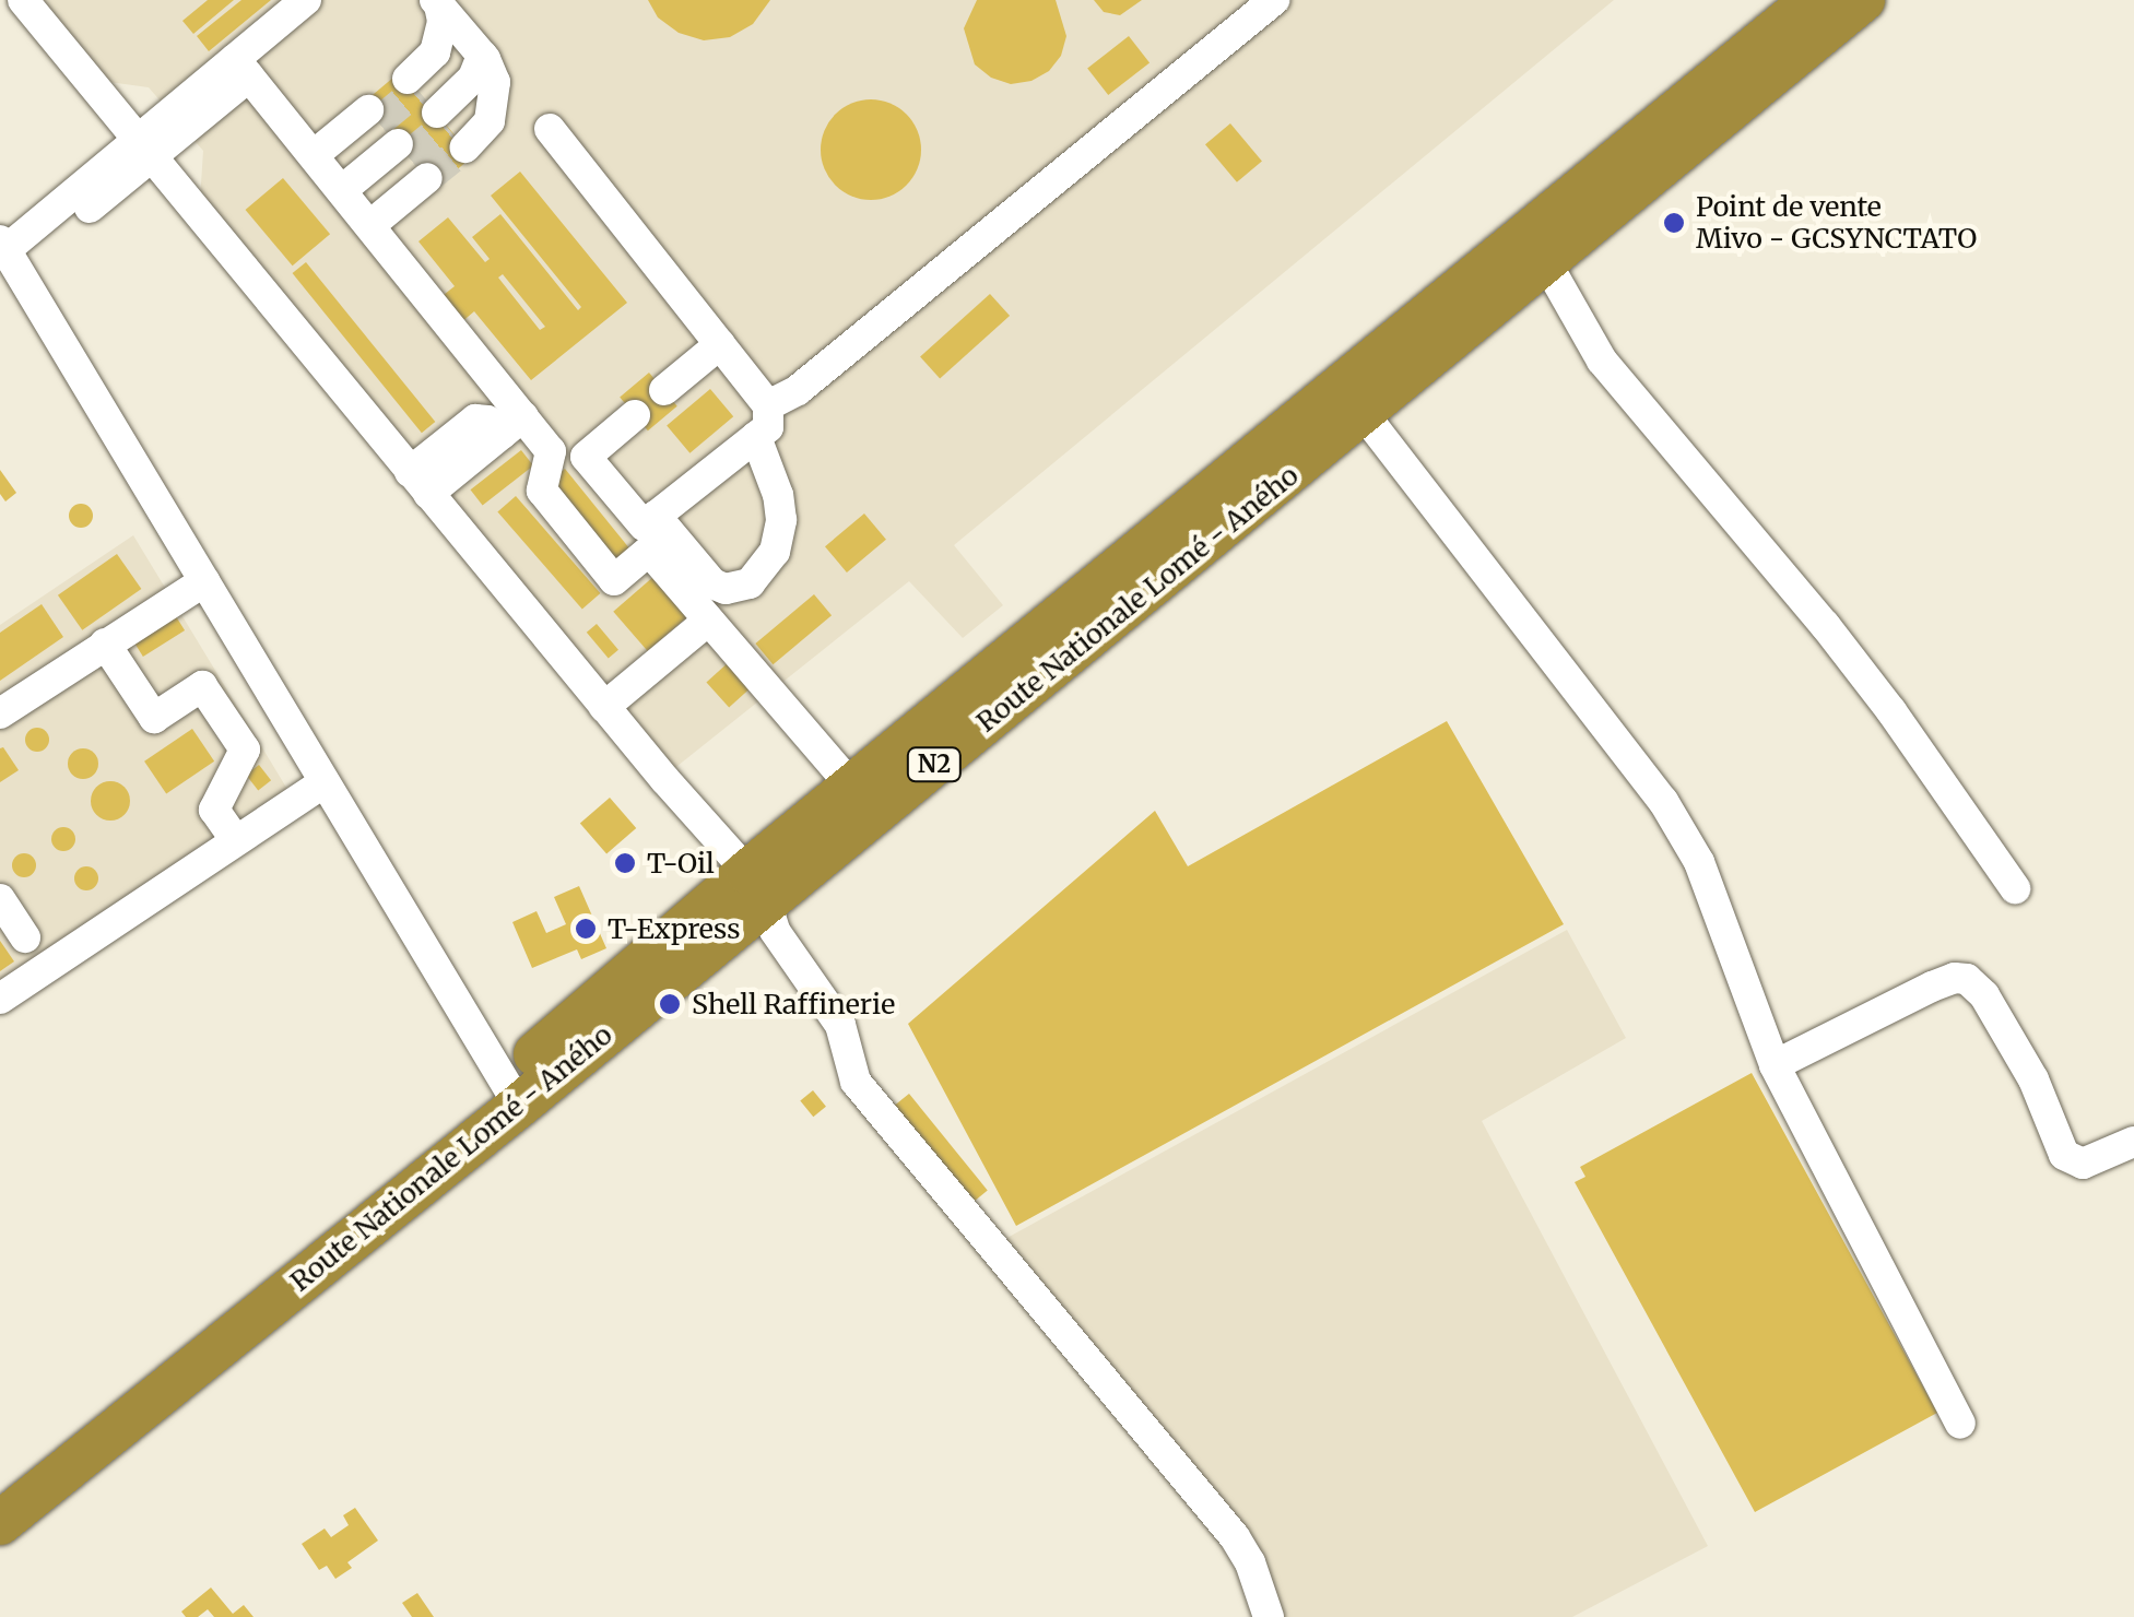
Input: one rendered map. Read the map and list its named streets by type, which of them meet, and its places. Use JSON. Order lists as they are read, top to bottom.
{
  "streets": {
    "highway": ["Route Nationale Lomé - Aného", "N2"]
  },
  "places": [
    "Point de vente Mivo - GCSYNCTATO",
    "T-Oil",
    "T-Express",
    "Shell Raffinerie"
  ]
}
